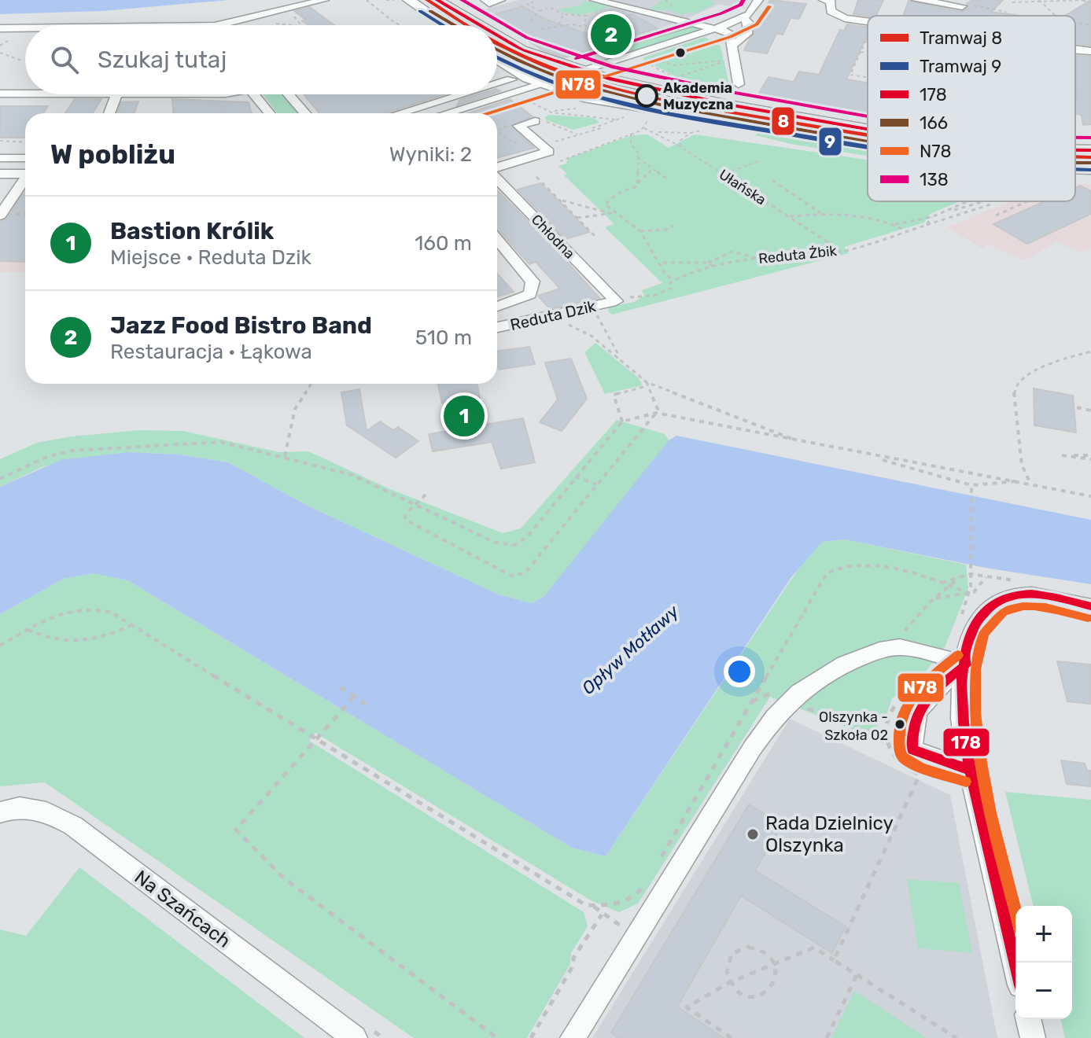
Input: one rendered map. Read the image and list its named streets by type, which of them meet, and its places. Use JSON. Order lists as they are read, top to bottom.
{
  "streets": {
    "street": ["Chłodna", "Reduta Dzik", "Na Szańcach"],
    "path": ["Ułańska", "Reduta Żbik"]
  },
  "crossings": [
    ["Ułańska", "Reduta Żbik"],
    ["Chłodna", "Reduta Żbik"],
    ["Chłodna", "Reduta Dzik"],
    ["Reduta Żbik", "Reduta Dzik"]
  ],
  "water": ["Opływ Motławy"],
  "places": ["Akademia Muzyczna", "Olszynka - Szkoła 02", "Rada Dzielnicy Olszynka"],
  "lines": [
    "tram line 8",
    "transit line 178",
    "transit line 138",
    "transit line N78",
    "tram line 9",
    "transit line 166"
  ],
  "legend": [
    "Tramwaj 8",
    "Tramwaj 9",
    "178",
    "166",
    "N78",
    "138"
  ],
  "page": {
    "pins": ["2", "1"],
    "search": "Szukaj tutaj",
    "heading": ["W pobliżu", "Wyniki: 2"],
    "list": [
      {
        "mark": "1",
        "name": "Bastion Królik",
        "note": "Miejsce · Reduta Dzik",
        "value": "160 m"
      },
      {
        "mark": "2",
        "name": "Jazz Food Bistro Band",
        "note": "Restauracja · Łąkowa",
        "value": "510 m"
      }
    ],
    "map_buttons": ["+", "−"]
  }
}
